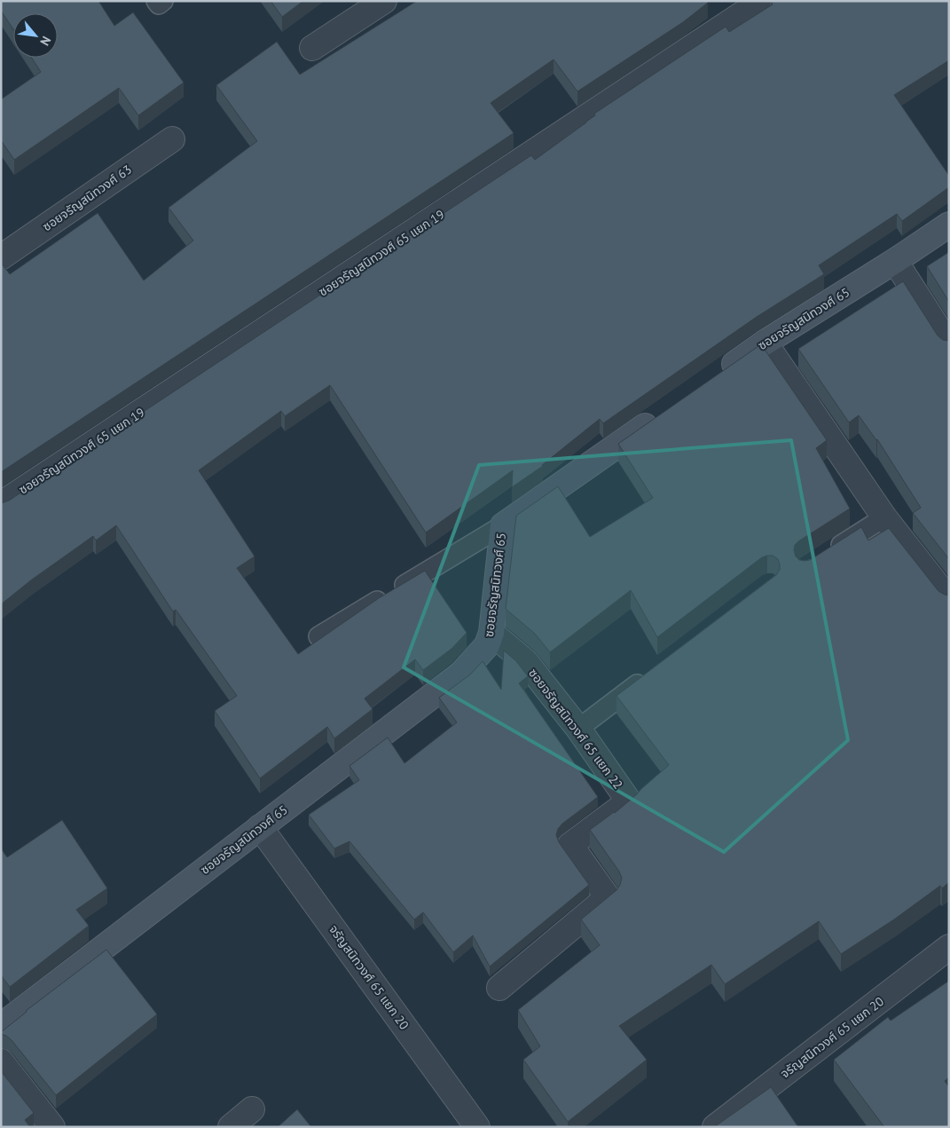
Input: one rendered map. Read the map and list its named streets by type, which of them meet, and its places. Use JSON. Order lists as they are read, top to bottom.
{
  "streets": {
    "street": [
      "ซอยจรัญสนิทวงศ์ 63",
      "ซอยจรัญสนิทวงศ์ 65 แยก 19",
      "ซอยจรัญสนิทวงศ์ 65",
      "ซอยจรัญสนิทวงศ์ 65 แยก 22",
      "จรัญสนิทวงศ์ 65 แยก 20"
    ]
  },
  "crossings": [
    ["ซอยจรัญสนิทวงศ์ 65", "ซอยจรัญสนิทวงศ์ 65 แยก 22"],
    ["ซอยจรัญสนิทวงศ์ 65", "จรัญสนิทวงศ์ 65 แยก 20"]
  ],
  "north": "bottom right"
}
